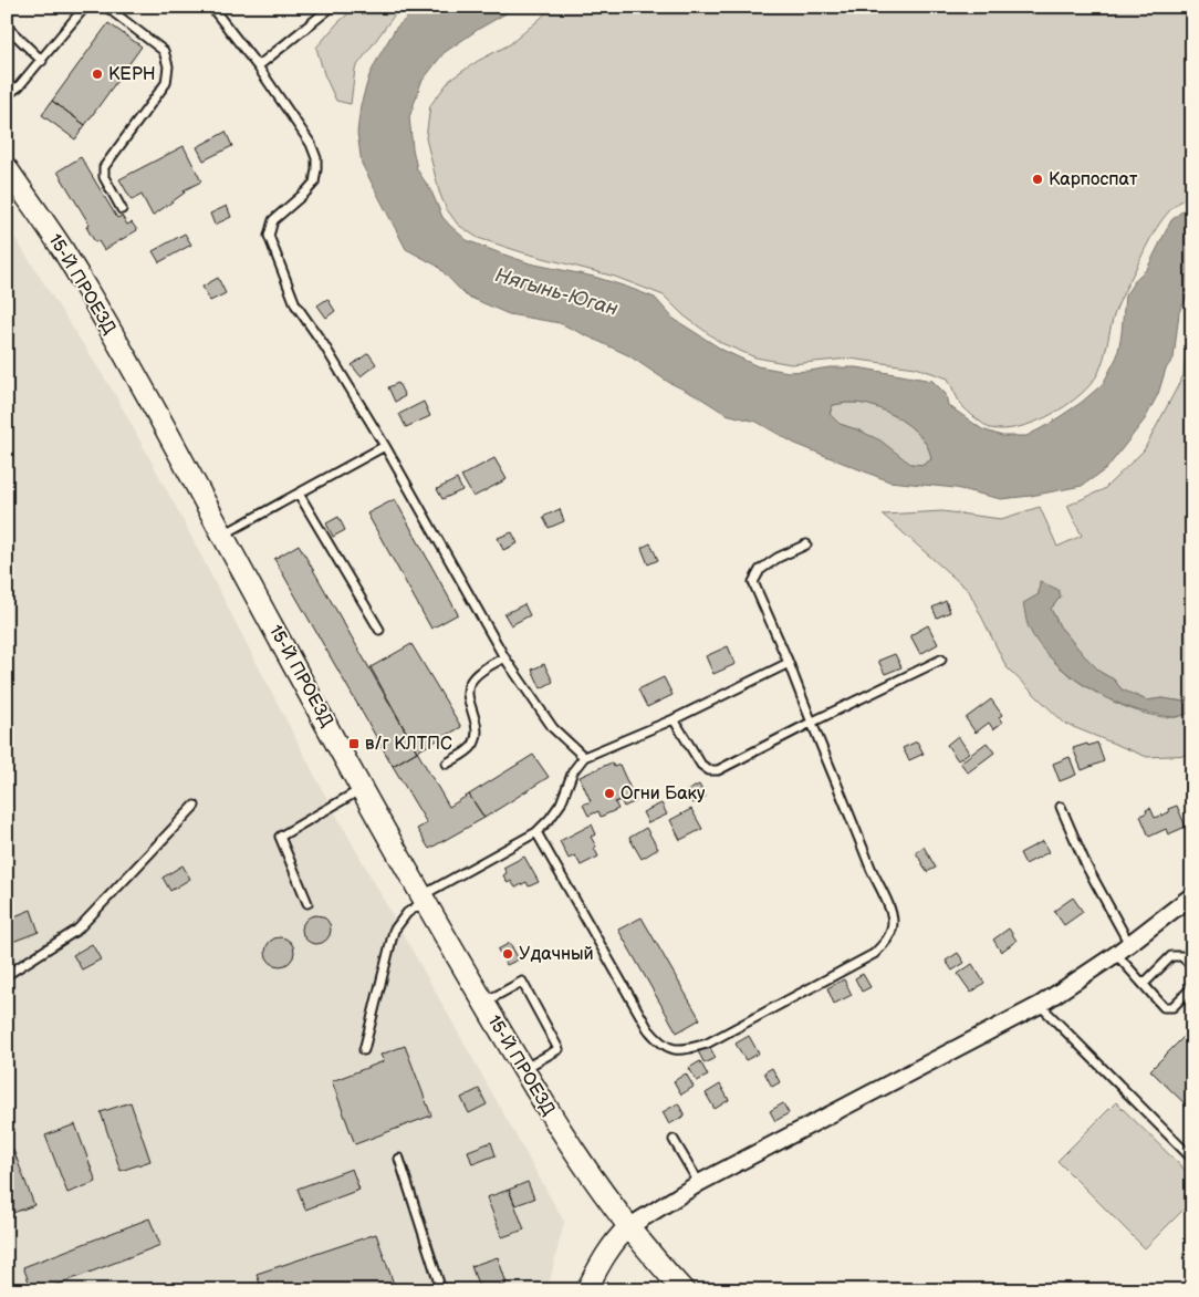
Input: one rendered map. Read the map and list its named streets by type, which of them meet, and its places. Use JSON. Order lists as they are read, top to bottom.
{
  "streets": {
    "main road": ["15-Й ПРОЕЗД"]
  },
  "water": ["Нягынь-Юган"],
  "places": {
    "other": [
      "КЕРН",
      "Карпоспат",
      "Огни Баку",
      "Удачный"
    ],
    "transit": ["в/г КЛТПС"]
  }
}
